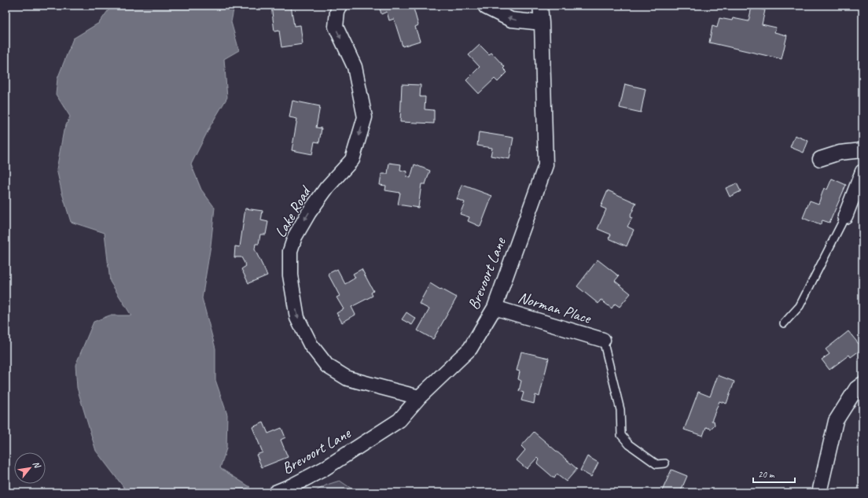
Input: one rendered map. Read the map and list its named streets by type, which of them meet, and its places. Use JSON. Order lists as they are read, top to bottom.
{
  "streets": {
    "street": ["Lake Road", "Brevoort Lane", "Norman Place"]
  },
  "crossings": [
    ["Lake Road", "Brevoort Lane"],
    ["Brevoort Lane", "Norman Place"]
  ],
  "one_way": ["Lake Road"],
  "scale_bar": "20 m",
  "north": "top right"
}
